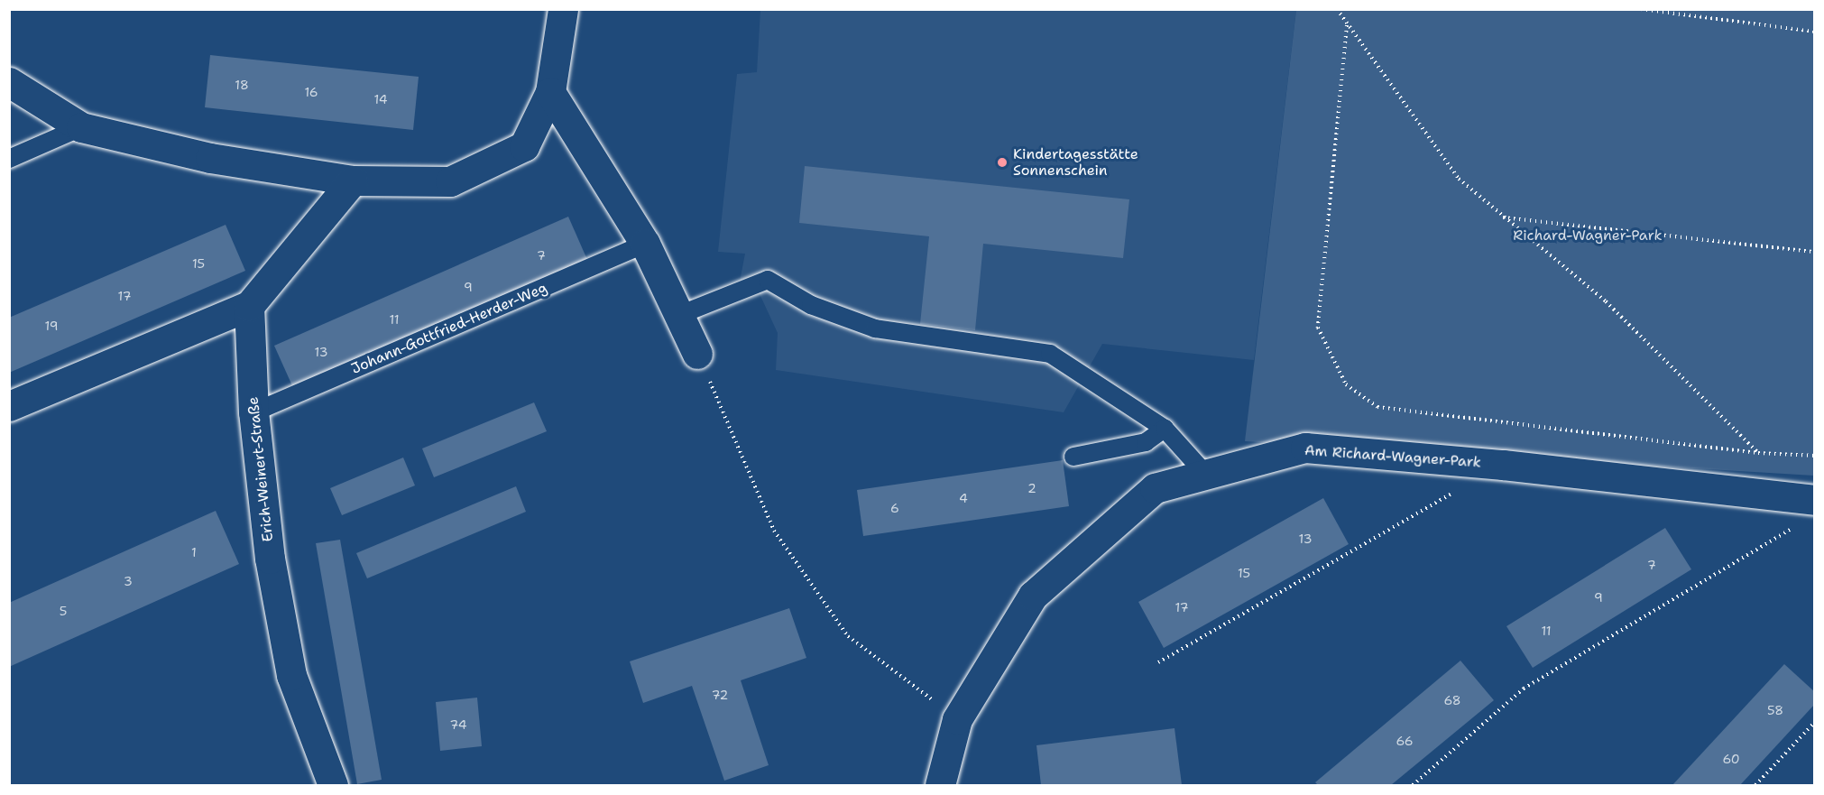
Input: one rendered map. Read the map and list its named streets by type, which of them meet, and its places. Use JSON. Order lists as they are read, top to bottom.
{
  "streets": {
    "street": ["Am Richard-Wagner-Park", "Erich-Weinert-Straße"],
    "lane": ["Johann-Gottfried-Herder-Weg"]
  },
  "crossings": [
    ["Johann-Gottfried-Herder-Weg", "Erich-Weinert-Straße"]
  ],
  "parks": ["Richard-Wagner-Park"],
  "places": ["Kindertagesstätte Sonnenschein"],
  "house_numbers": [
    "18",
    "16",
    "14",
    "7",
    "15",
    "9",
    "17",
    "11",
    "19",
    "13",
    "2",
    "4",
    "6",
    "13",
    "1",
    "7",
    "15",
    "3",
    "9",
    "17",
    "5",
    "11",
    "72",
    "68",
    "58",
    "74",
    "66",
    "60"
  ]
}
